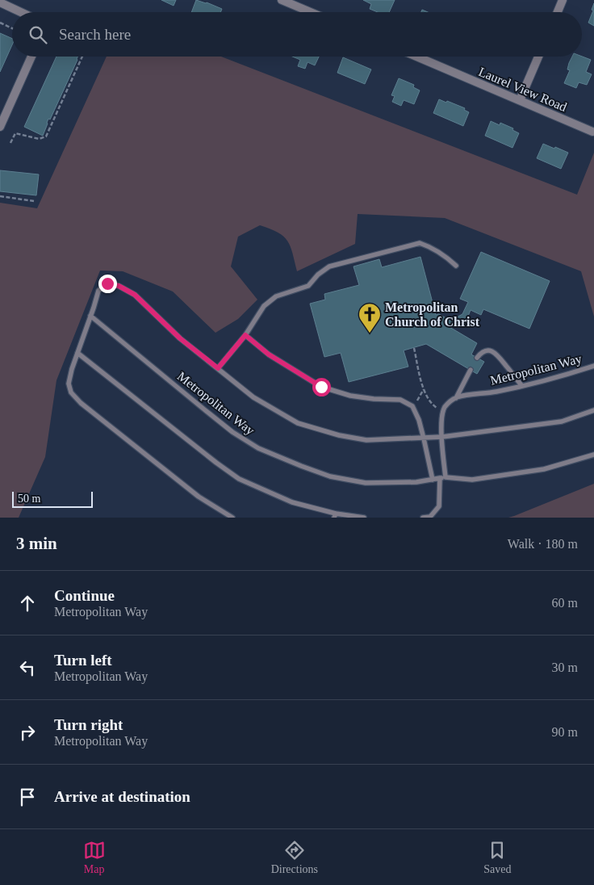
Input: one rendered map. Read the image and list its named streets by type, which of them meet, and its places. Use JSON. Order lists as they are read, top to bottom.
{
  "streets": {
    "street": ["Laurel View Road"],
    "lane": ["Metropolitan Way"]
  },
  "places": {
    "church": ["Metropolitan Church of Christ"]
  },
  "scale_bar": "50 m",
  "page": {
    "search": "Search here",
    "scale": "50 m",
    "heading": ["3 min", "Walk · 180 m"],
    "list": [
      ["Continue", "Metropolitan Way", "60 m"],
      ["Turn left", "Metropolitan Way", "30 m"],
      ["Turn right", "Metropolitan Way", "90 m"],
      "Arrive at destination"
    ],
    "nav": ["Map", "Directions", "Saved"]
  }
}
